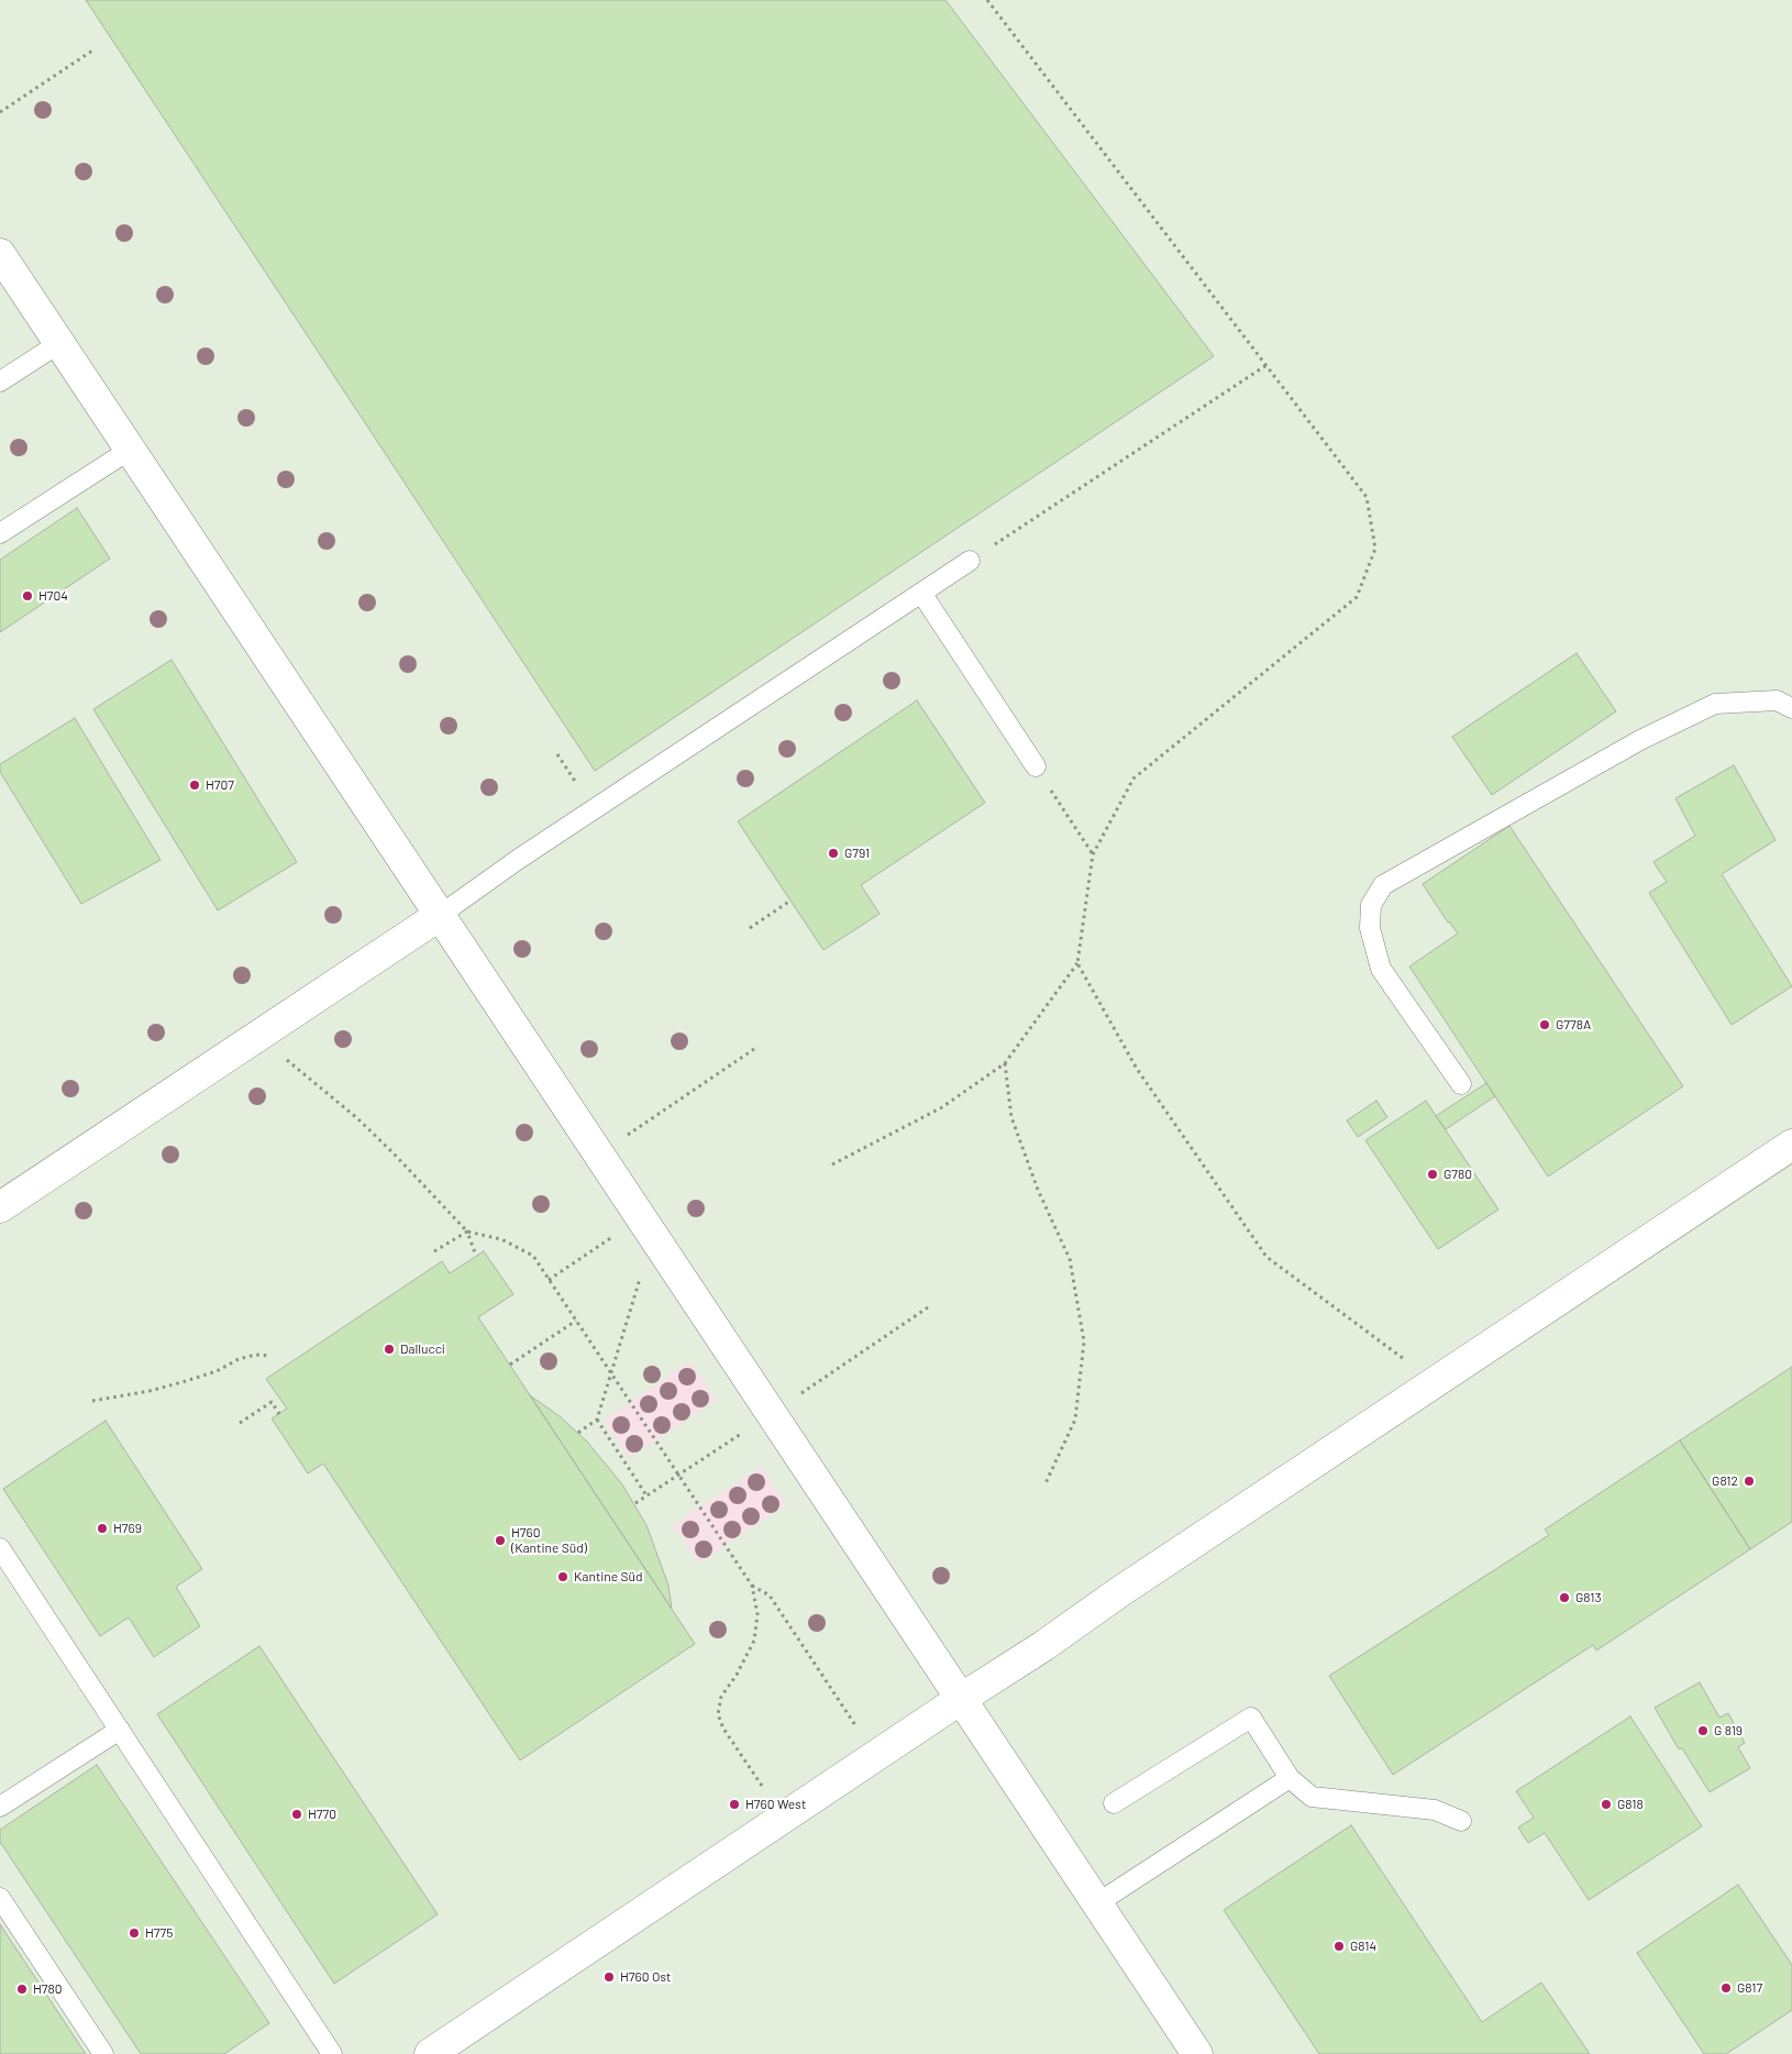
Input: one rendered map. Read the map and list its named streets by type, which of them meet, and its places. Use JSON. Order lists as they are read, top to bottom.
{
  "places": [
    "H704",
    "H707",
    "G791",
    "G778A",
    "G780",
    "Dallucci",
    "G812",
    "H769",
    "H760 (Kantine Süd)",
    "Kantine Süd",
    "G813",
    "G 819",
    "H760 West",
    "G818",
    "H770",
    "H775",
    "G814",
    "H760 Ost",
    "G817",
    "H780"
  ]
}
